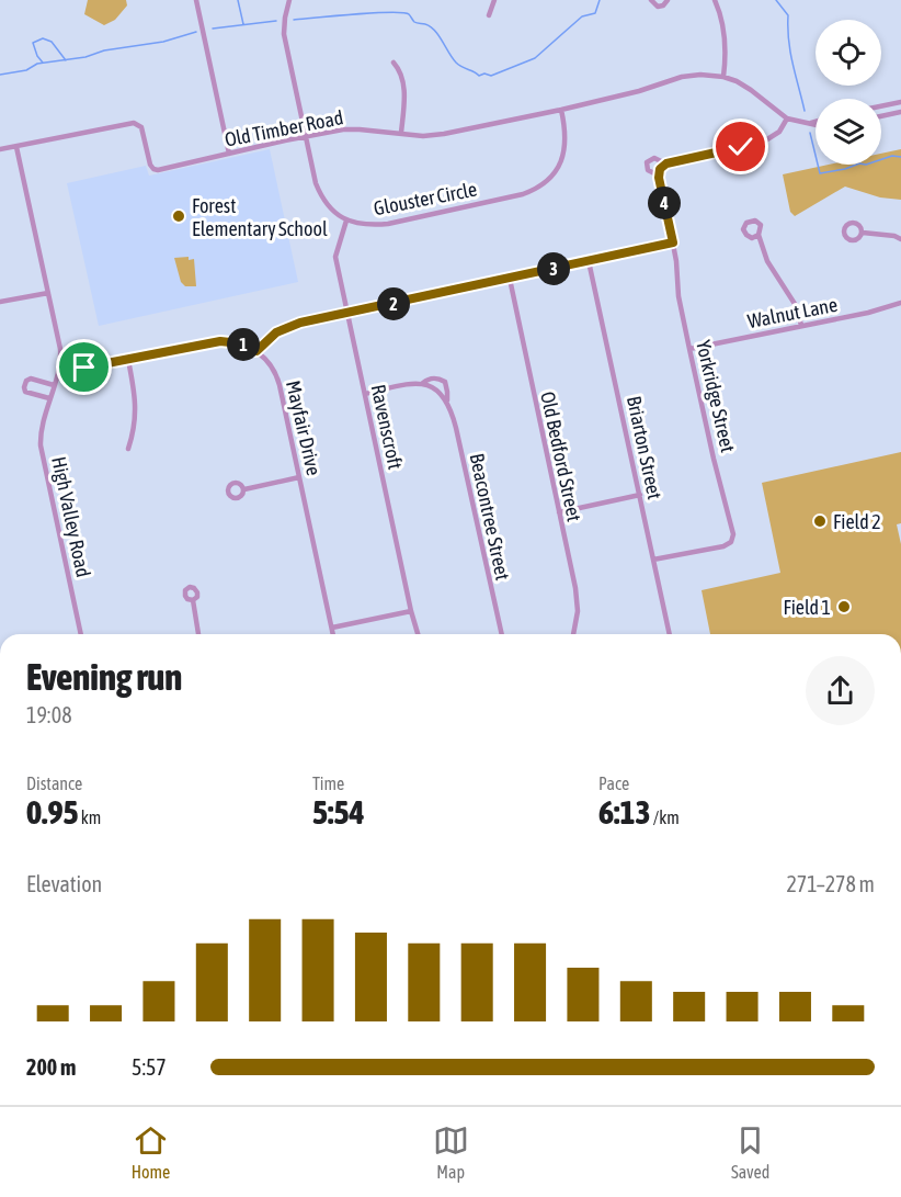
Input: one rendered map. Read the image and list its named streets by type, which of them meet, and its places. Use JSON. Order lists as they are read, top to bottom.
{
  "streets": {
    "street": [
      "Old Timber Road",
      "Glouster Circle",
      "Walnut Lane",
      "Yorkridge Street",
      "Ravenscroft",
      "Mayfair Drive",
      "Briarton Street",
      "Old Bedford Street",
      "High Valley Road",
      "Beacontree Street"
    ]
  },
  "crossings": [
    ["Old Timber Road", "Glouster Circle"],
    ["Old Timber Road", "Yorkridge Street"],
    ["Old Timber Road", "High Valley Road"],
    ["Glouster Circle", "Ravenscroft"],
    ["Walnut Lane", "Yorkridge Street"],
    ["Yorkridge Street", "Briarton Street"],
    ["Ravenscroft", "Beacontree Street"]
  ],
  "places": ["Forest Elementary School", "Field 2", "Field 1"],
  "page": {
    "pins": [
      "4",
      "3",
      "2",
      "1"
    ],
    "heading": ["Evening run", "19:08"],
    "stats": [
      ["Distance", "0.95 km"],
      ["Time", "5:54"],
      ["Pace", "6:13 /km"]
    ],
    "chart": ["Elevation", "271–278 m"],
    "list": [
      {
        "name": "200 m",
        "note": "5:57"
      }
    ],
    "tabs": ["Home", "Map", "Saved"]
  }
}
